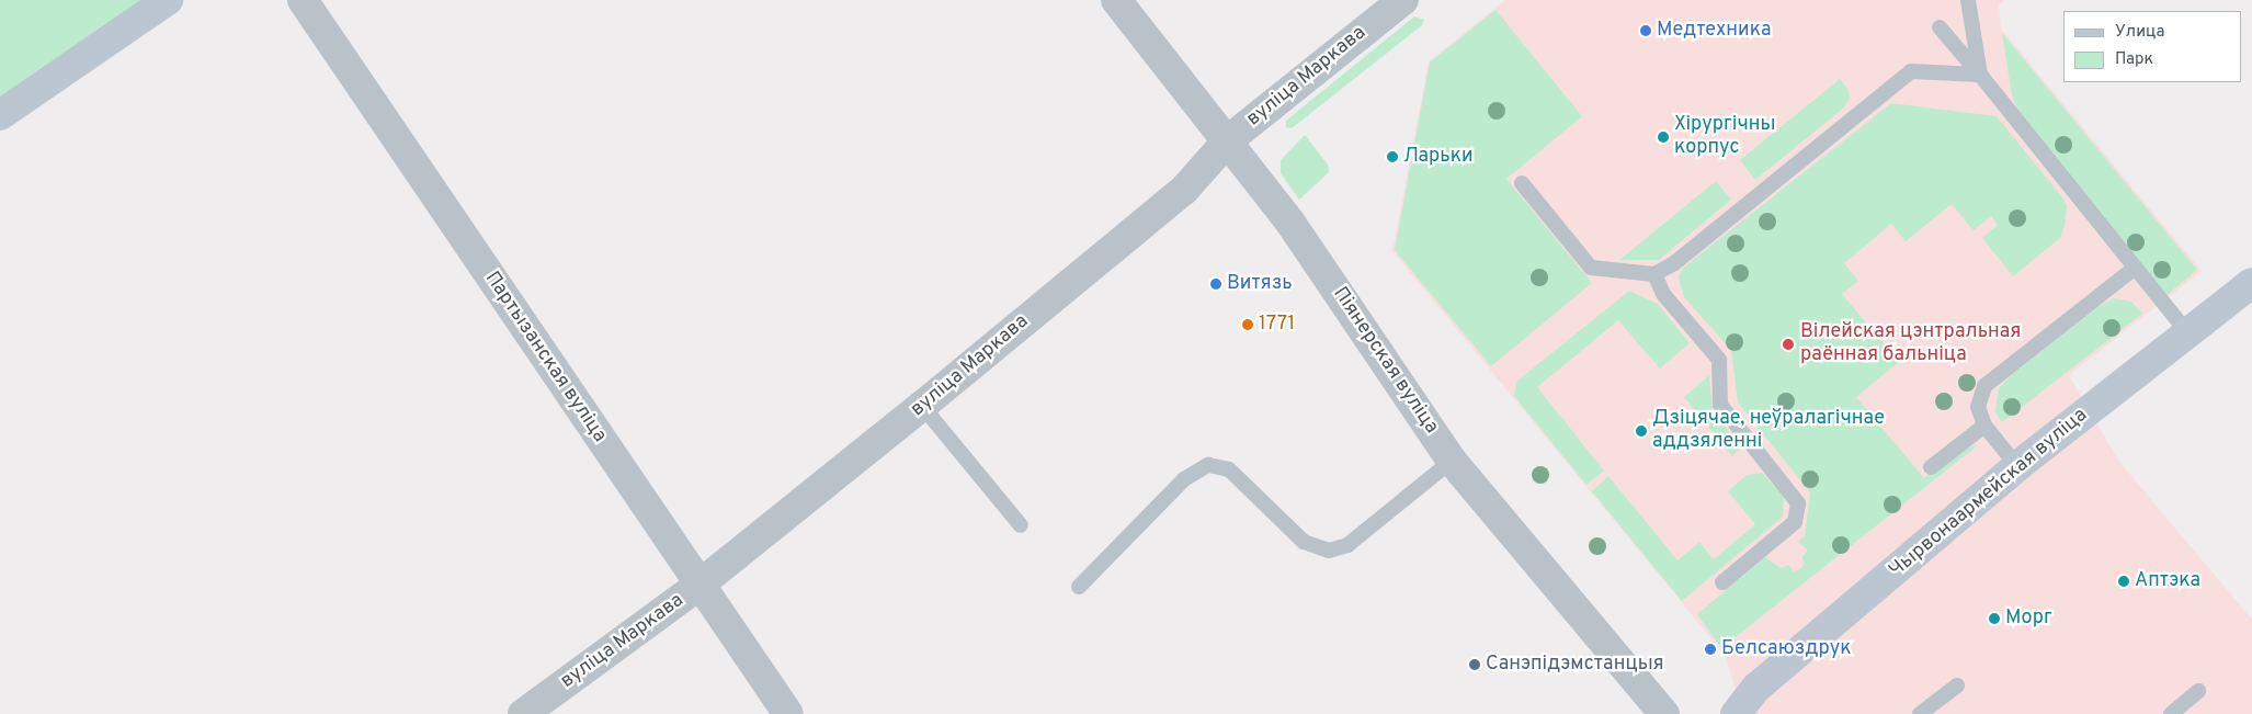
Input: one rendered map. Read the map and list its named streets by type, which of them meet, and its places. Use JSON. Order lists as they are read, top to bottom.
{
  "streets": {
    "main road": ["Чырвонаармейская вуліца"],
    "street": ["вуліца Маркава", "Партызанская вуліца", "Піянерская вуліца"]
  },
  "crossings": [
    ["вуліца Маркава", "Партызанская вуліца"],
    ["вуліца Маркава", "Піянерская вуліца"]
  ],
  "places": [
    "Медтехника",
    "Хірургічны корпус",
    "Ларьки",
    "Витязь",
    "1771",
    "Вілейская цэнтральная раённая бальніца",
    "Дзіцячае, неўралагічнае аддзяленні",
    "Аптэка",
    "Морг",
    "Белсаюздрук",
    "Санэпідэмстанцыя"
  ],
  "legend": ["Улица", "Парк"]
}
